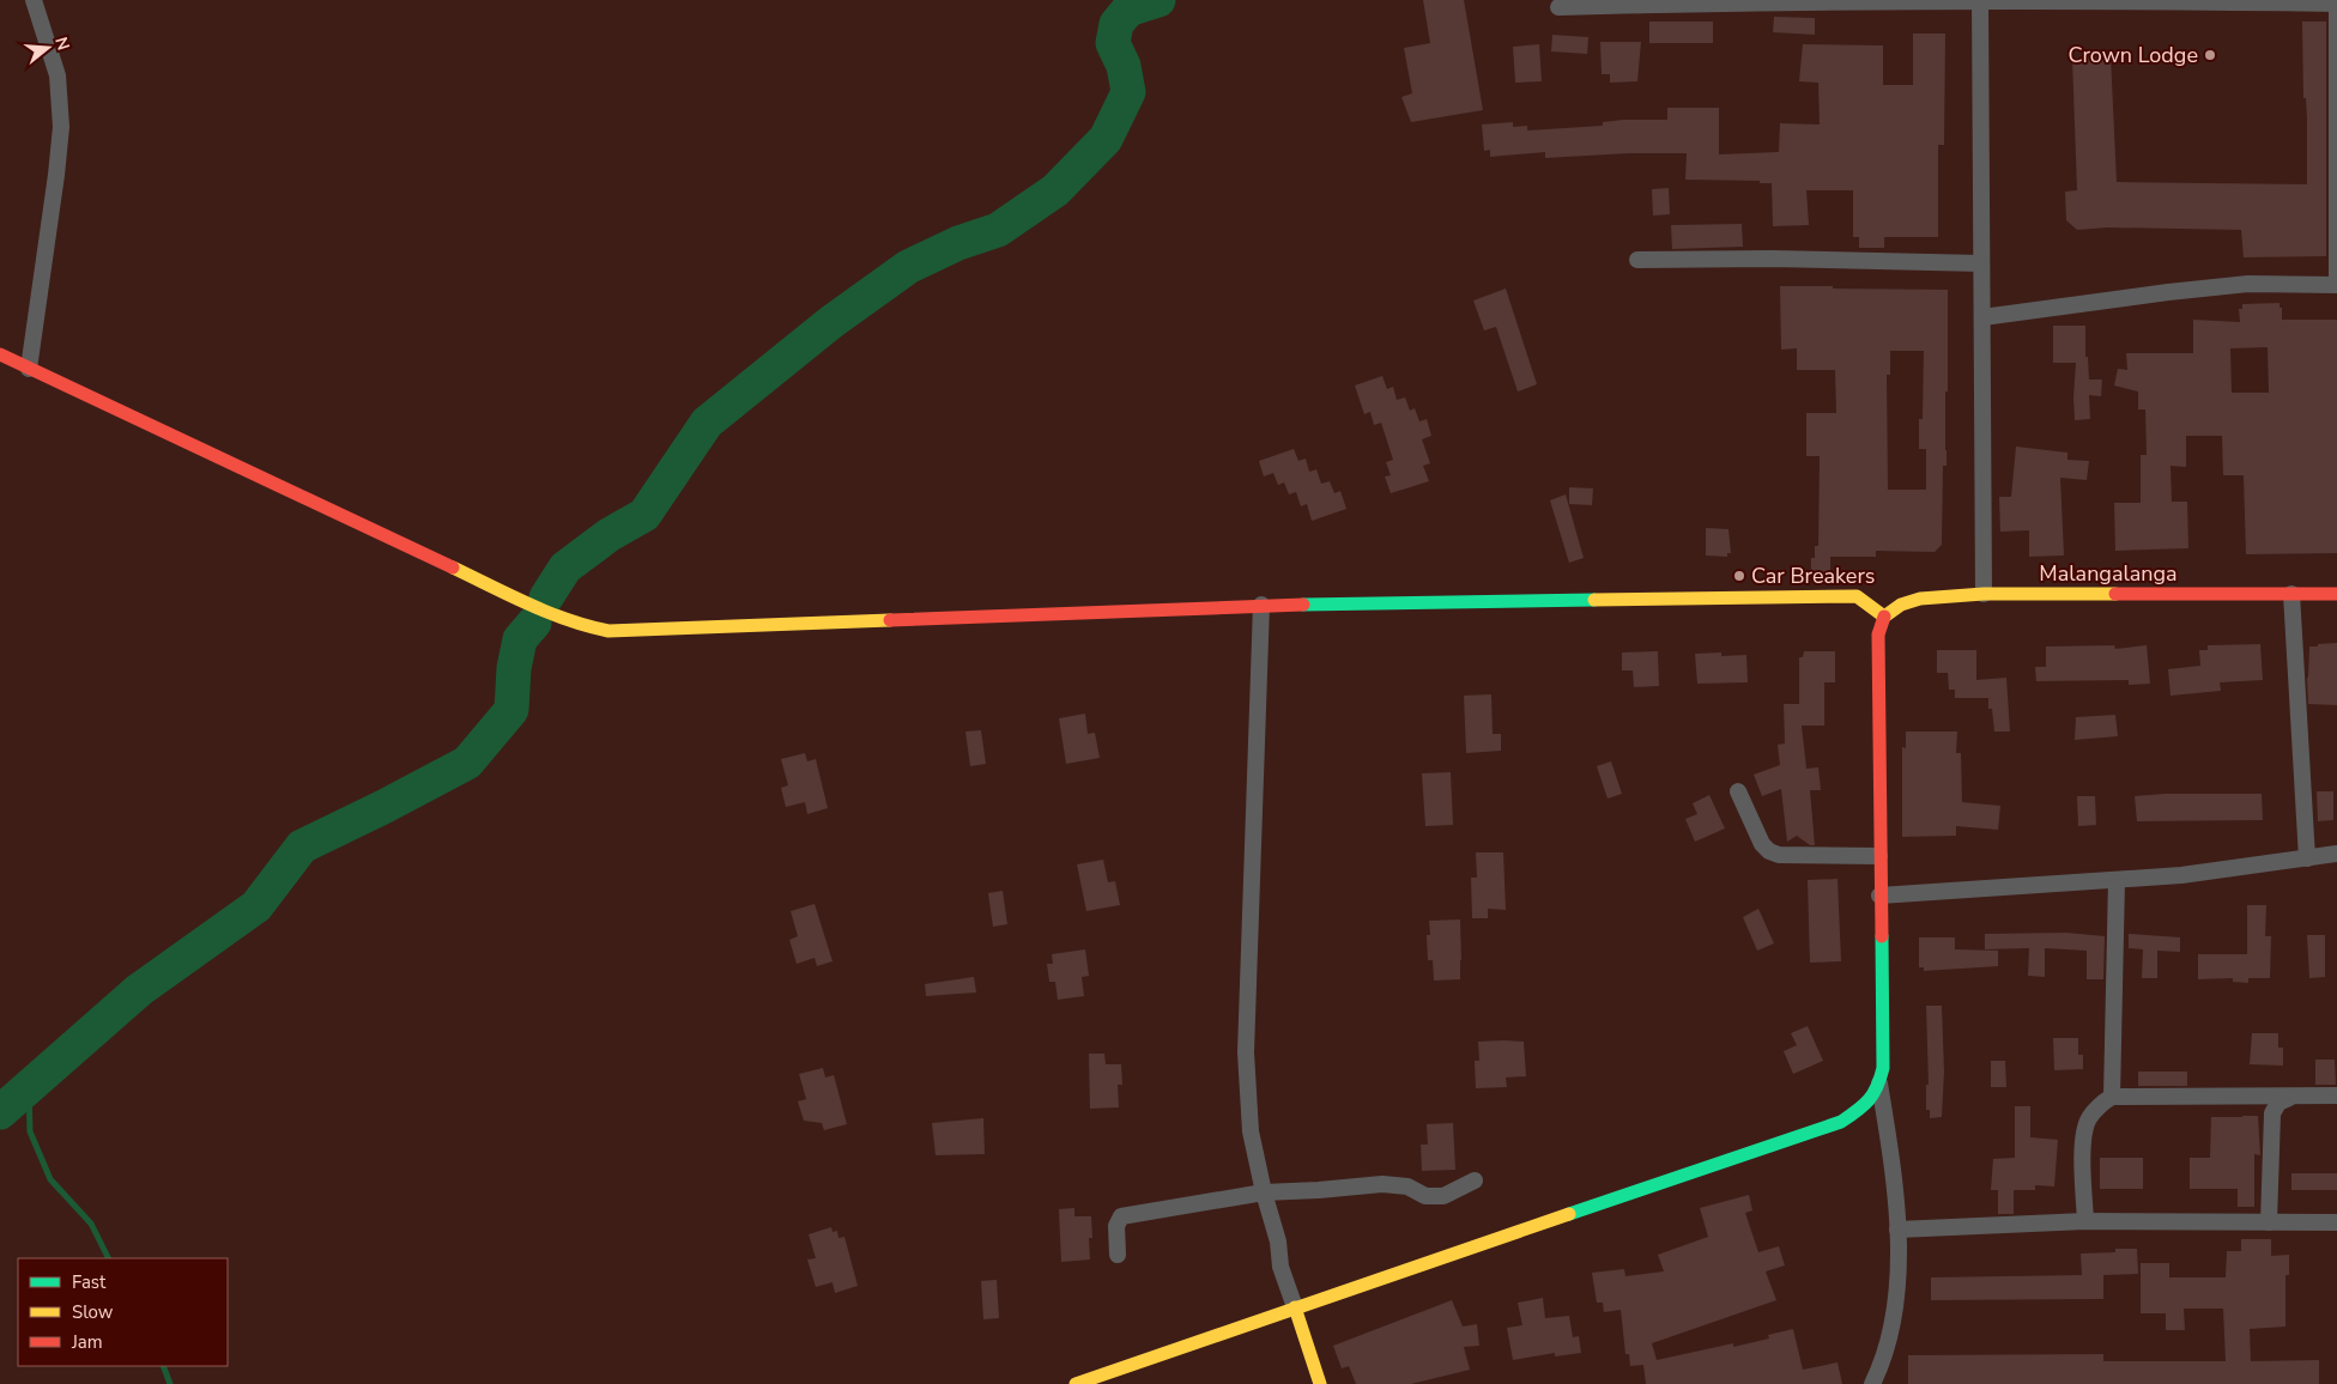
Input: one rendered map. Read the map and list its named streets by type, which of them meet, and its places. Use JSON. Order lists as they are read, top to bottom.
{
  "streets": {
    "street": ["Malangalanga"]
  },
  "places": ["Crown Lodge", "Car Breakers"],
  "legend": ["Fast", "Slow", "Jam"],
  "north": "right"
}
